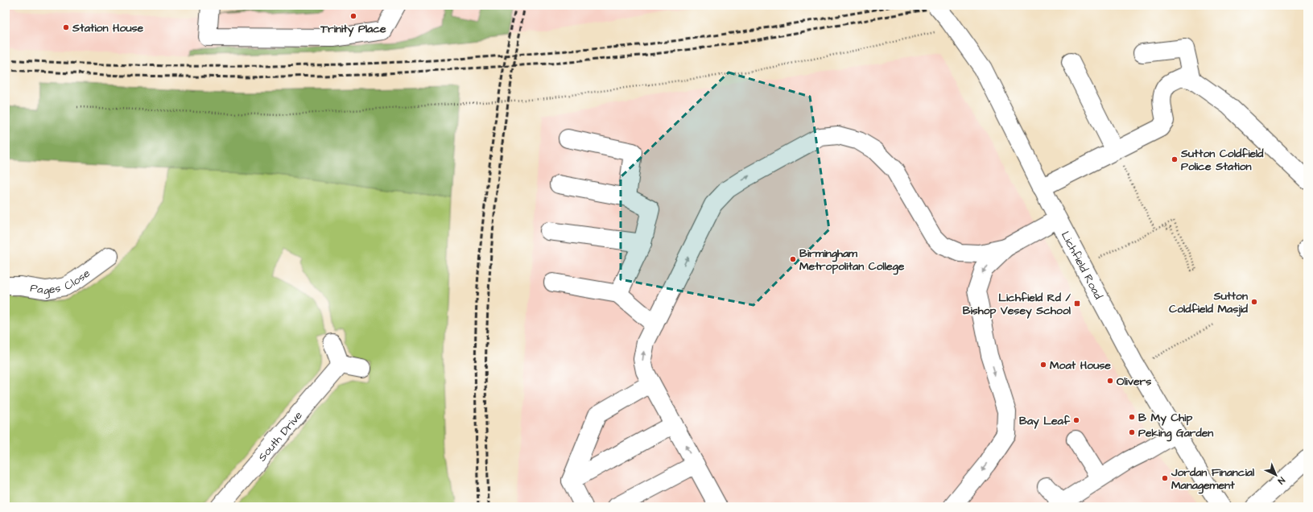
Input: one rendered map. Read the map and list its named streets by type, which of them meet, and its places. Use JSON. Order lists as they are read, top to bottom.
{
  "streets": {
    "main road": ["Lichfield Road", "Pages Close", "South Drive"]
  },
  "places": {
    "other": [
      "Trinity Place",
      "Station House",
      "Sutton Coldfield Police Station",
      "Birmingham Metropolitan College",
      "Sutton Coldfield Masjid",
      "Moat House",
      "Olivers",
      "B My Chip",
      "Bay Leaf",
      "Peking Garden",
      "Jordan Financial Management"
    ],
    "transit": ["Lichfield Rd / Bishop Vesey School"]
  },
  "north": "bottom right"
}
